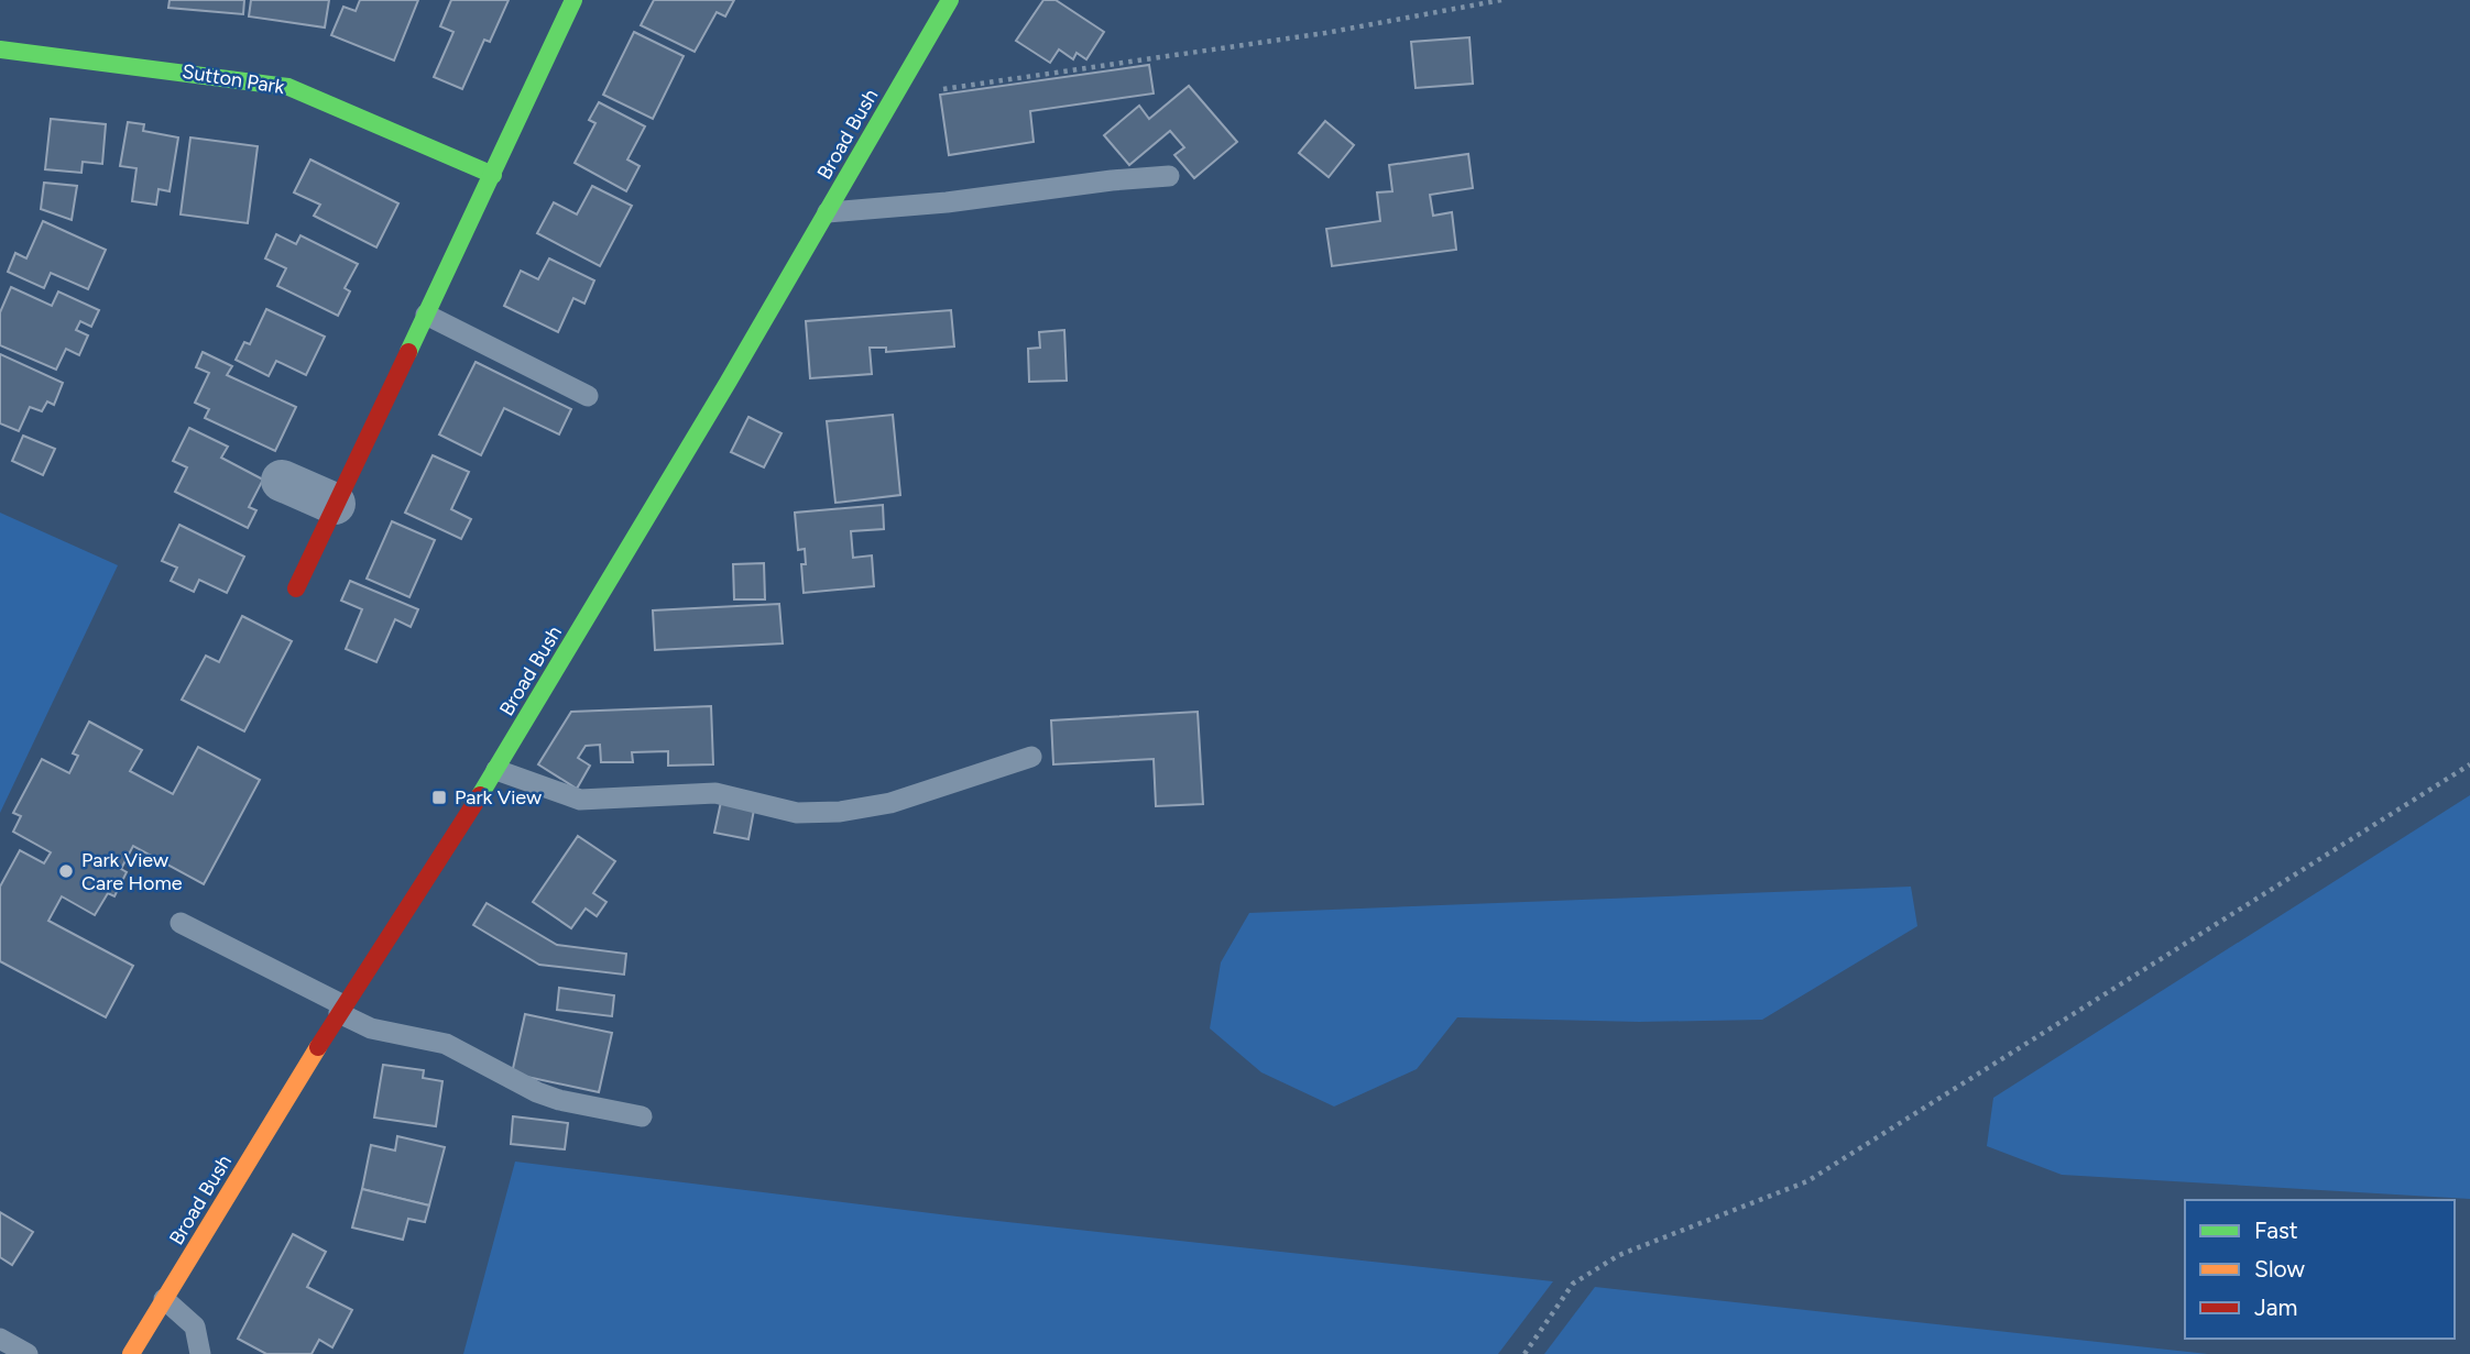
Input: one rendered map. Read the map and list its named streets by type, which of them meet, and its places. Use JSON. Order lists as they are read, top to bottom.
{
  "streets": {
    "main road": ["Sutton Park", "Broad Bush"]
  },
  "places": {
    "transit": ["Park View"],
    "other": ["Park View Care Home"]
  },
  "legend": ["Fast", "Slow", "Jam"]
}
